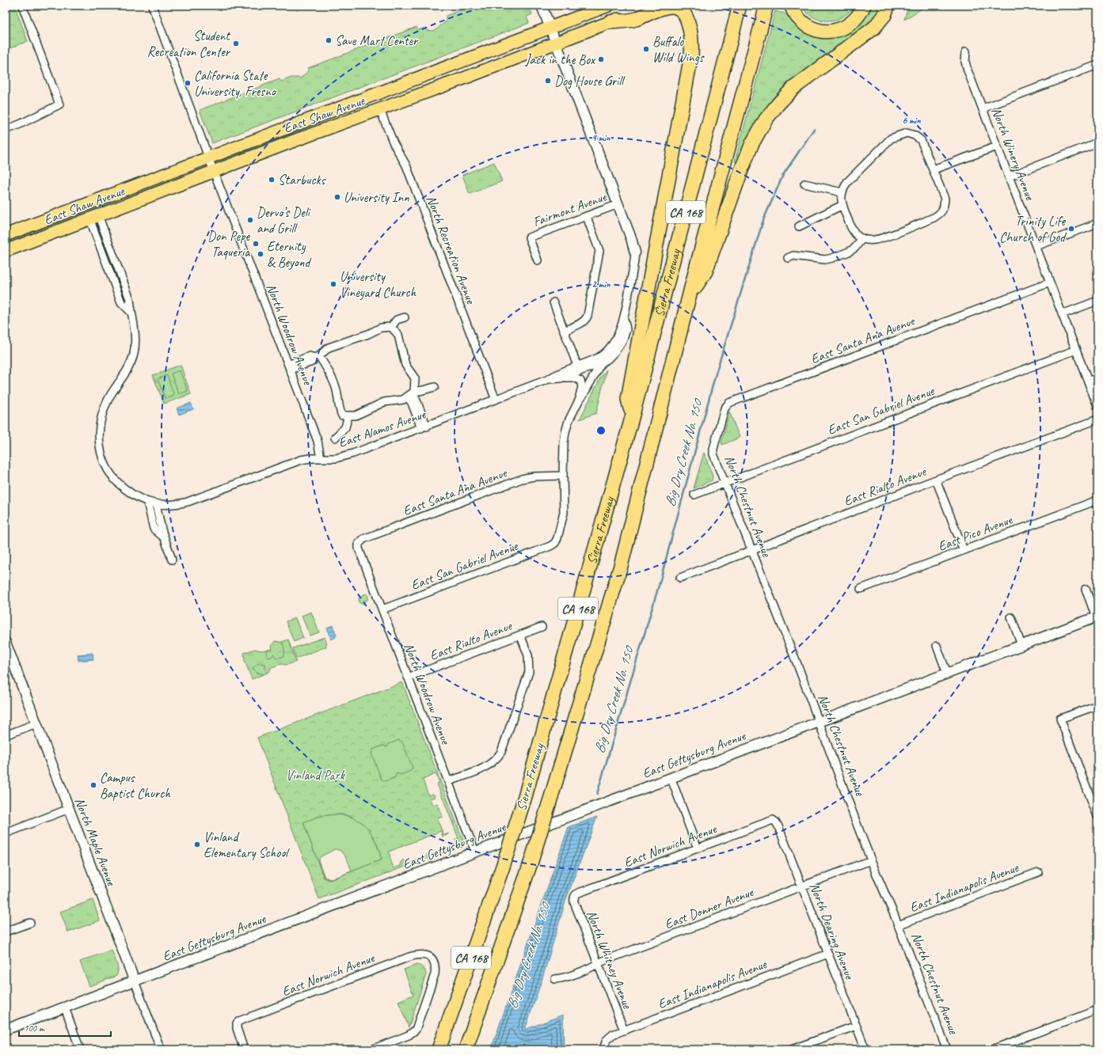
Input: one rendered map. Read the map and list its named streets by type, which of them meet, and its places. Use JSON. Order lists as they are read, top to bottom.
{
  "streets": {
    "highway": ["CA 168", "Sierra Freeway"],
    "main road": ["East Shaw Avenue"],
    "street": [
      "North Winery Avenue",
      "Fairmont Avenue",
      "North Recreation Avenue",
      "North Woodrow Avenue",
      "East Santa Ana Avenue",
      "East San Gabriel Avenue",
      "East Alamos Avenue",
      "East Rialto Avenue",
      "North Chestnut Avenue",
      "East Pico Avenue",
      "East Gettysburg Avenue",
      "North Maple Avenue",
      "East Norwich Avenue",
      "East Indianapolis Avenue",
      "East Donner Avenue",
      "North Dearing Avenue",
      "North Whitney Avenue"
    ]
  },
  "crossings": [
    ["East Shaw Avenue", "North Recreation Avenue"],
    ["East Shaw Avenue", "North Woodrow Avenue"],
    ["East Shaw Avenue", "East Alamos Avenue"],
    ["North Winery Avenue", "East Santa Ana Avenue"],
    ["North Winery Avenue", "East San Gabriel Avenue"],
    ["North Recreation Avenue", "East Alamos Avenue"],
    ["North Woodrow Avenue", "East Santa Ana Avenue"],
    ["North Woodrow Avenue", "East San Gabriel Avenue"],
    ["North Woodrow Avenue", "East Alamos Avenue"],
    ["North Woodrow Avenue", "East Rialto Avenue"],
    ["North Woodrow Avenue", "East Gettysburg Avenue"],
    ["East Santa Ana Avenue", "East San Gabriel Avenue"],
    ["East Santa Ana Avenue", "North Chestnut Avenue"],
    ["East San Gabriel Avenue", "North Chestnut Avenue"],
    ["East Rialto Avenue", "North Chestnut Avenue"],
    ["North Chestnut Avenue", "East Gettysburg Avenue"],
    ["North Chestnut Avenue", "East Indianapolis Avenue"],
    ["North Chestnut Avenue", "East Donner Avenue"],
    ["East Gettysburg Avenue", "North Maple Avenue"],
    ["East Norwich Avenue", "North Dearing Avenue"],
    ["East Norwich Avenue", "North Whitney Avenue"],
    ["East Indianapolis Avenue", "North Dearing Avenue"],
    ["East Indianapolis Avenue", "North Whitney Avenue"],
    ["East Donner Avenue", "North Dearing Avenue"],
    ["East Donner Avenue", "North Whitney Avenue"]
  ],
  "water": ["Big Dry Creek No. 150"],
  "parks": ["Vinland Park"],
  "places": [
    "Save Mart Center",
    "Student Recreation Center",
    "Buffalo Wild Wings",
    "Jack in the Box",
    "Dog House Grill",
    "California State University, Fresno",
    "Starbucks",
    "University Inn",
    "Dervo’s Deli and Grill",
    "Trinity Life Church of God",
    "Don Pepe Taqueria",
    "Eternity & Beyond",
    "University Vineyard Church",
    "Campus Baptist Church",
    "Vinland Elementary School"
  ],
  "scale_bar": "100 m",
  "rings": ["6 min", "4 min", "2 min"]
}
